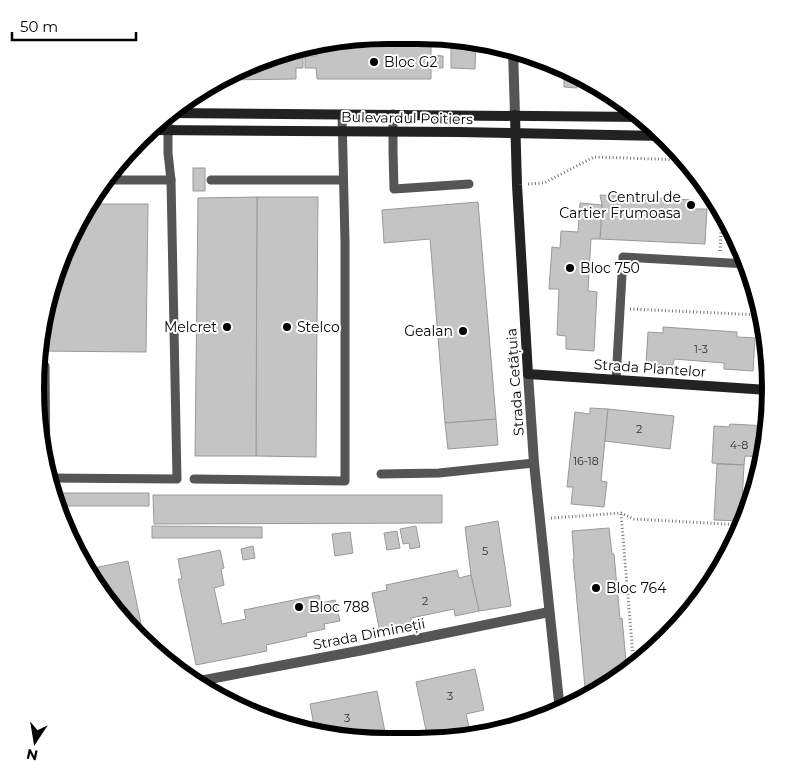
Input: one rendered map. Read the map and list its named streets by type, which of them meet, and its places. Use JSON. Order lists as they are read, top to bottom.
{
  "streets": {
    "main road": ["Bulevardul Poitiers", "Strada Plantelor", "Strada Cetățuia"],
    "street": ["Strada Dimineții"]
  },
  "crossings": [
    ["Bulevardul Poitiers", "Strada Cetățuia"],
    ["Strada Plantelor", "Strada Cetățuia"],
    ["Strada Cetățuia", "Strada Dimineții"]
  ],
  "places": [
    "Bloc G2",
    "Centrul de Cartier Frumoasa",
    "Bloc 750",
    "Melcret",
    "Stelco",
    "Gealan",
    "Bloc 764",
    "Bloc 788"
  ],
  "house_numbers": [
    "1-3",
    "2",
    "4-8",
    "16-18",
    "5",
    "2",
    "3",
    "3"
  ],
  "scale_bar": "50 m",
  "north": "bottom"
}
